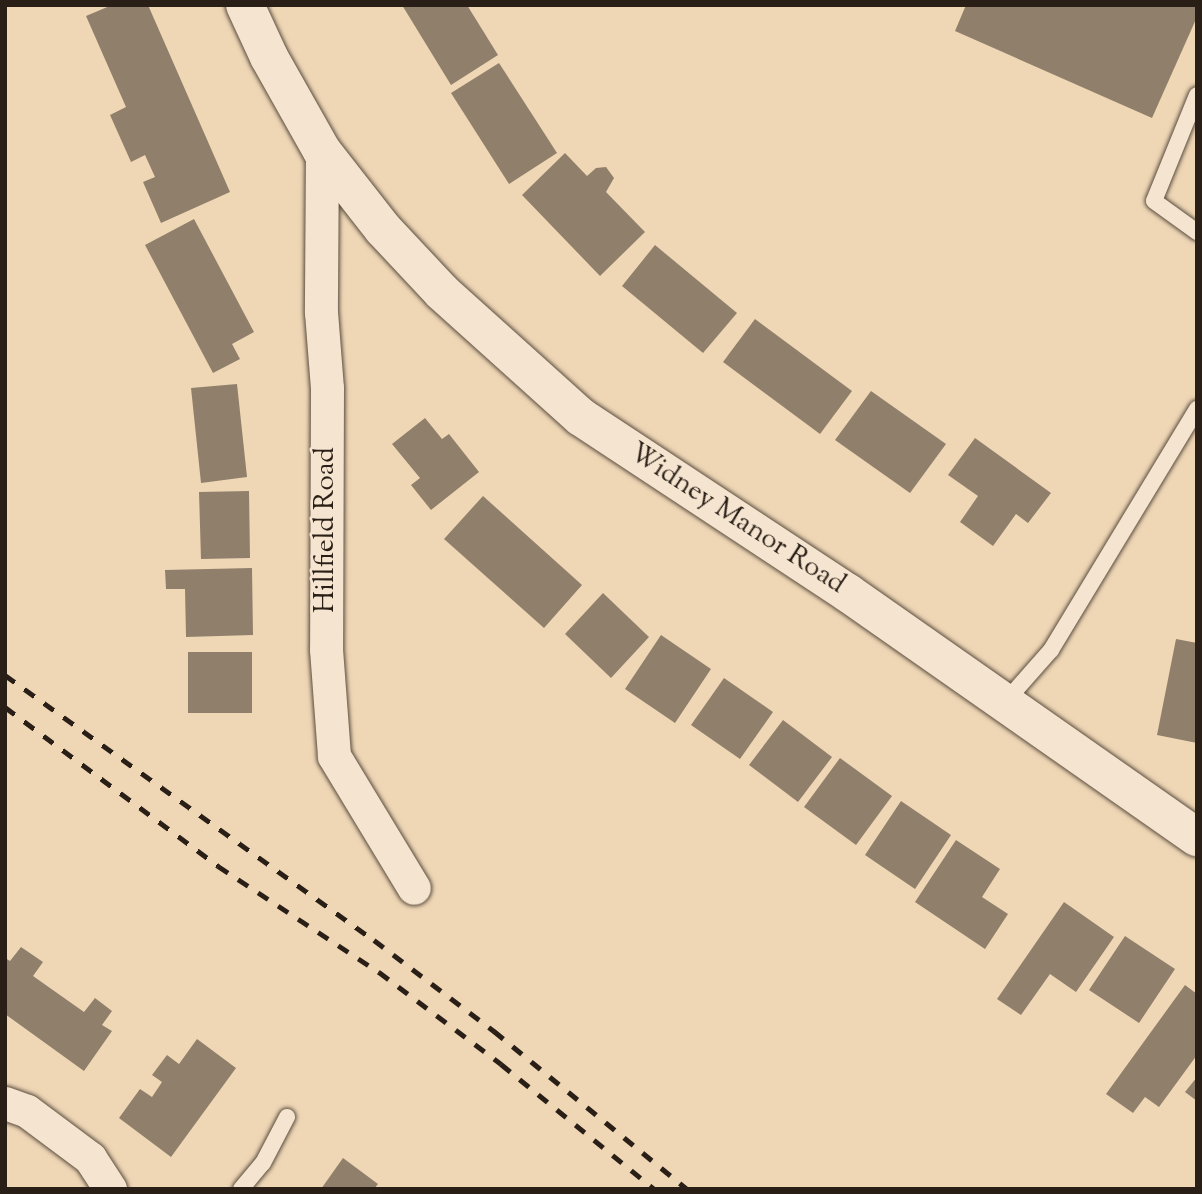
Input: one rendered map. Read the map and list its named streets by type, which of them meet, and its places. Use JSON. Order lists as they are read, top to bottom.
{
  "streets": {
    "street": ["Widney Manor Road", "Hillfield Road"]
  },
  "crossings": [
    ["Widney Manor Road", "Hillfield Road"]
  ]
}
